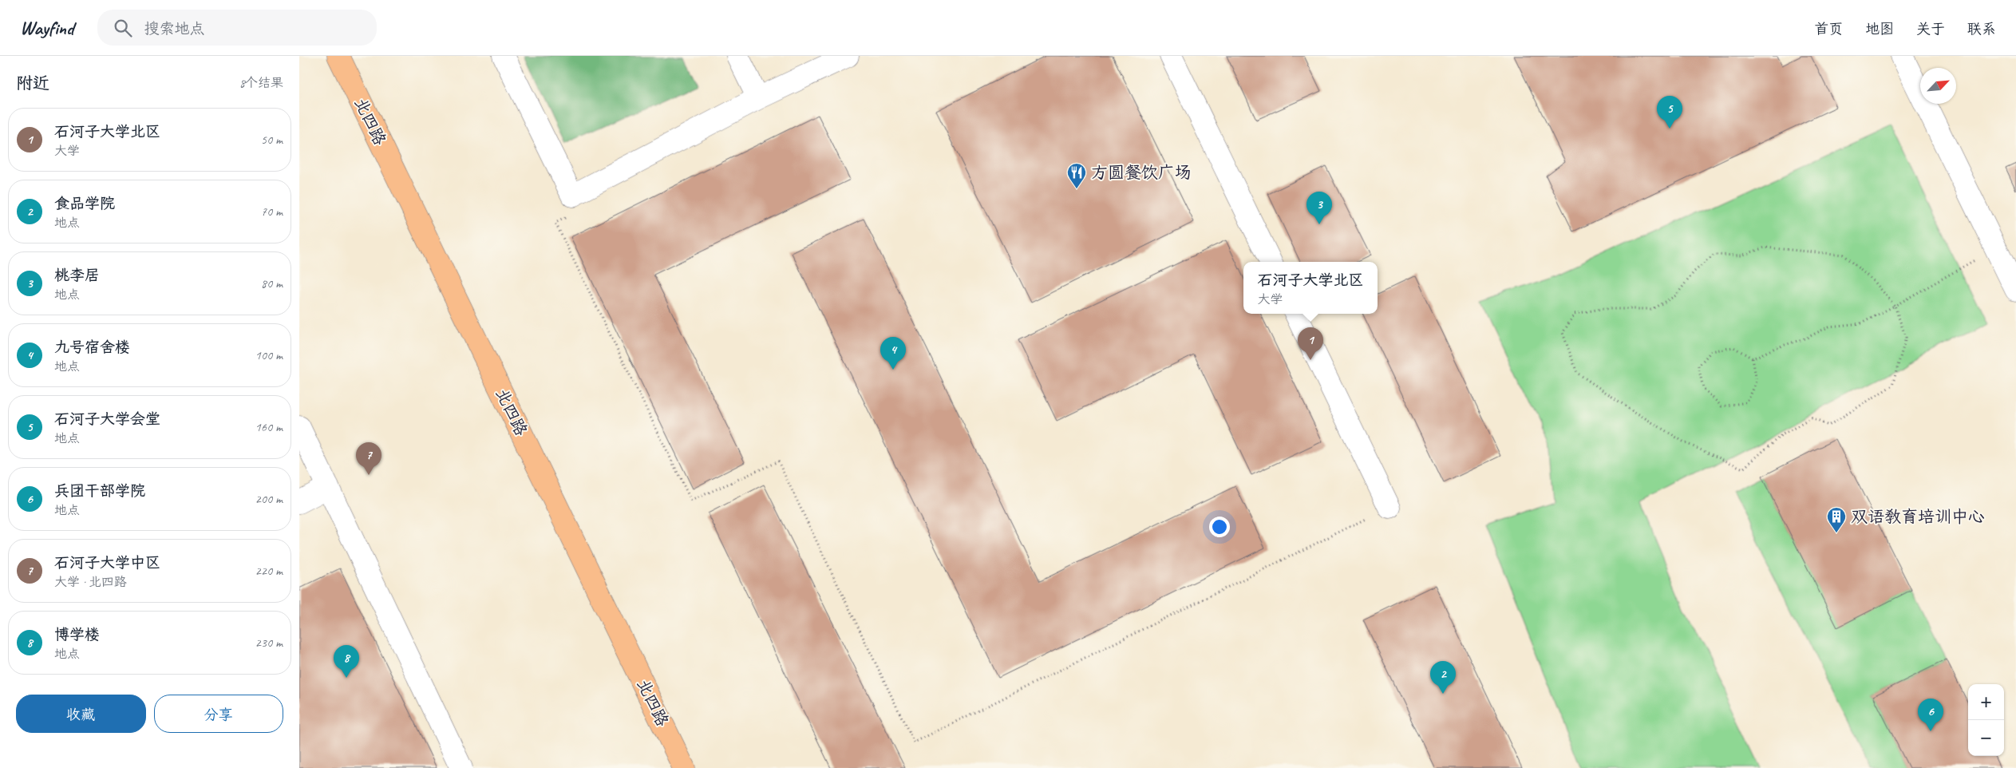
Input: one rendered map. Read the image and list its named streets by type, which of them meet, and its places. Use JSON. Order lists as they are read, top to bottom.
{
  "streets": {
    "main road": ["北四路"]
  },
  "places": {
    "restaurant": ["方圆餐饮广场"],
    "building": ["双语教育培训中心"]
  },
  "north": "top right",
  "page": {
    "header": "Wayfind",
    "search": "搜索地点",
    "nav": [
      "首页",
      "地图",
      "关于",
      "联系"
    ],
    "heading": ["附近", "8个结果"],
    "pins": [
      "5",
      "3",
      "1",
      "4",
      "7",
      "8",
      "2",
      "6"
    ],
    "list": [
      {
        "mark": "1",
        "name": "石河子大学北区",
        "note": "大学",
        "value": "50 m"
      },
      {
        "mark": "2",
        "name": "食品学院",
        "note": "地点",
        "value": "70 m"
      },
      {
        "mark": "3",
        "name": "桃李居",
        "note": "地点",
        "value": "80 m"
      },
      {
        "mark": "4",
        "name": "九号宿舍楼",
        "note": "地点",
        "value": "100 m"
      },
      {
        "mark": "5",
        "name": "石河子大学会堂",
        "note": "地点",
        "value": "160 m"
      },
      {
        "mark": "6",
        "name": "兵团干部学院",
        "note": "地点",
        "value": "200 m"
      },
      {
        "mark": "7",
        "name": "石河子大学中区",
        "note": "大学 · 北四路",
        "value": "220 m"
      },
      {
        "mark": "8",
        "name": "博学楼",
        "note": "地点",
        "value": "230 m"
      }
    ],
    "popup": ["石河子大学北区", "大学"],
    "buttons": ["收藏", "分享"],
    "map_buttons": ["+", "−"]
  }
}
